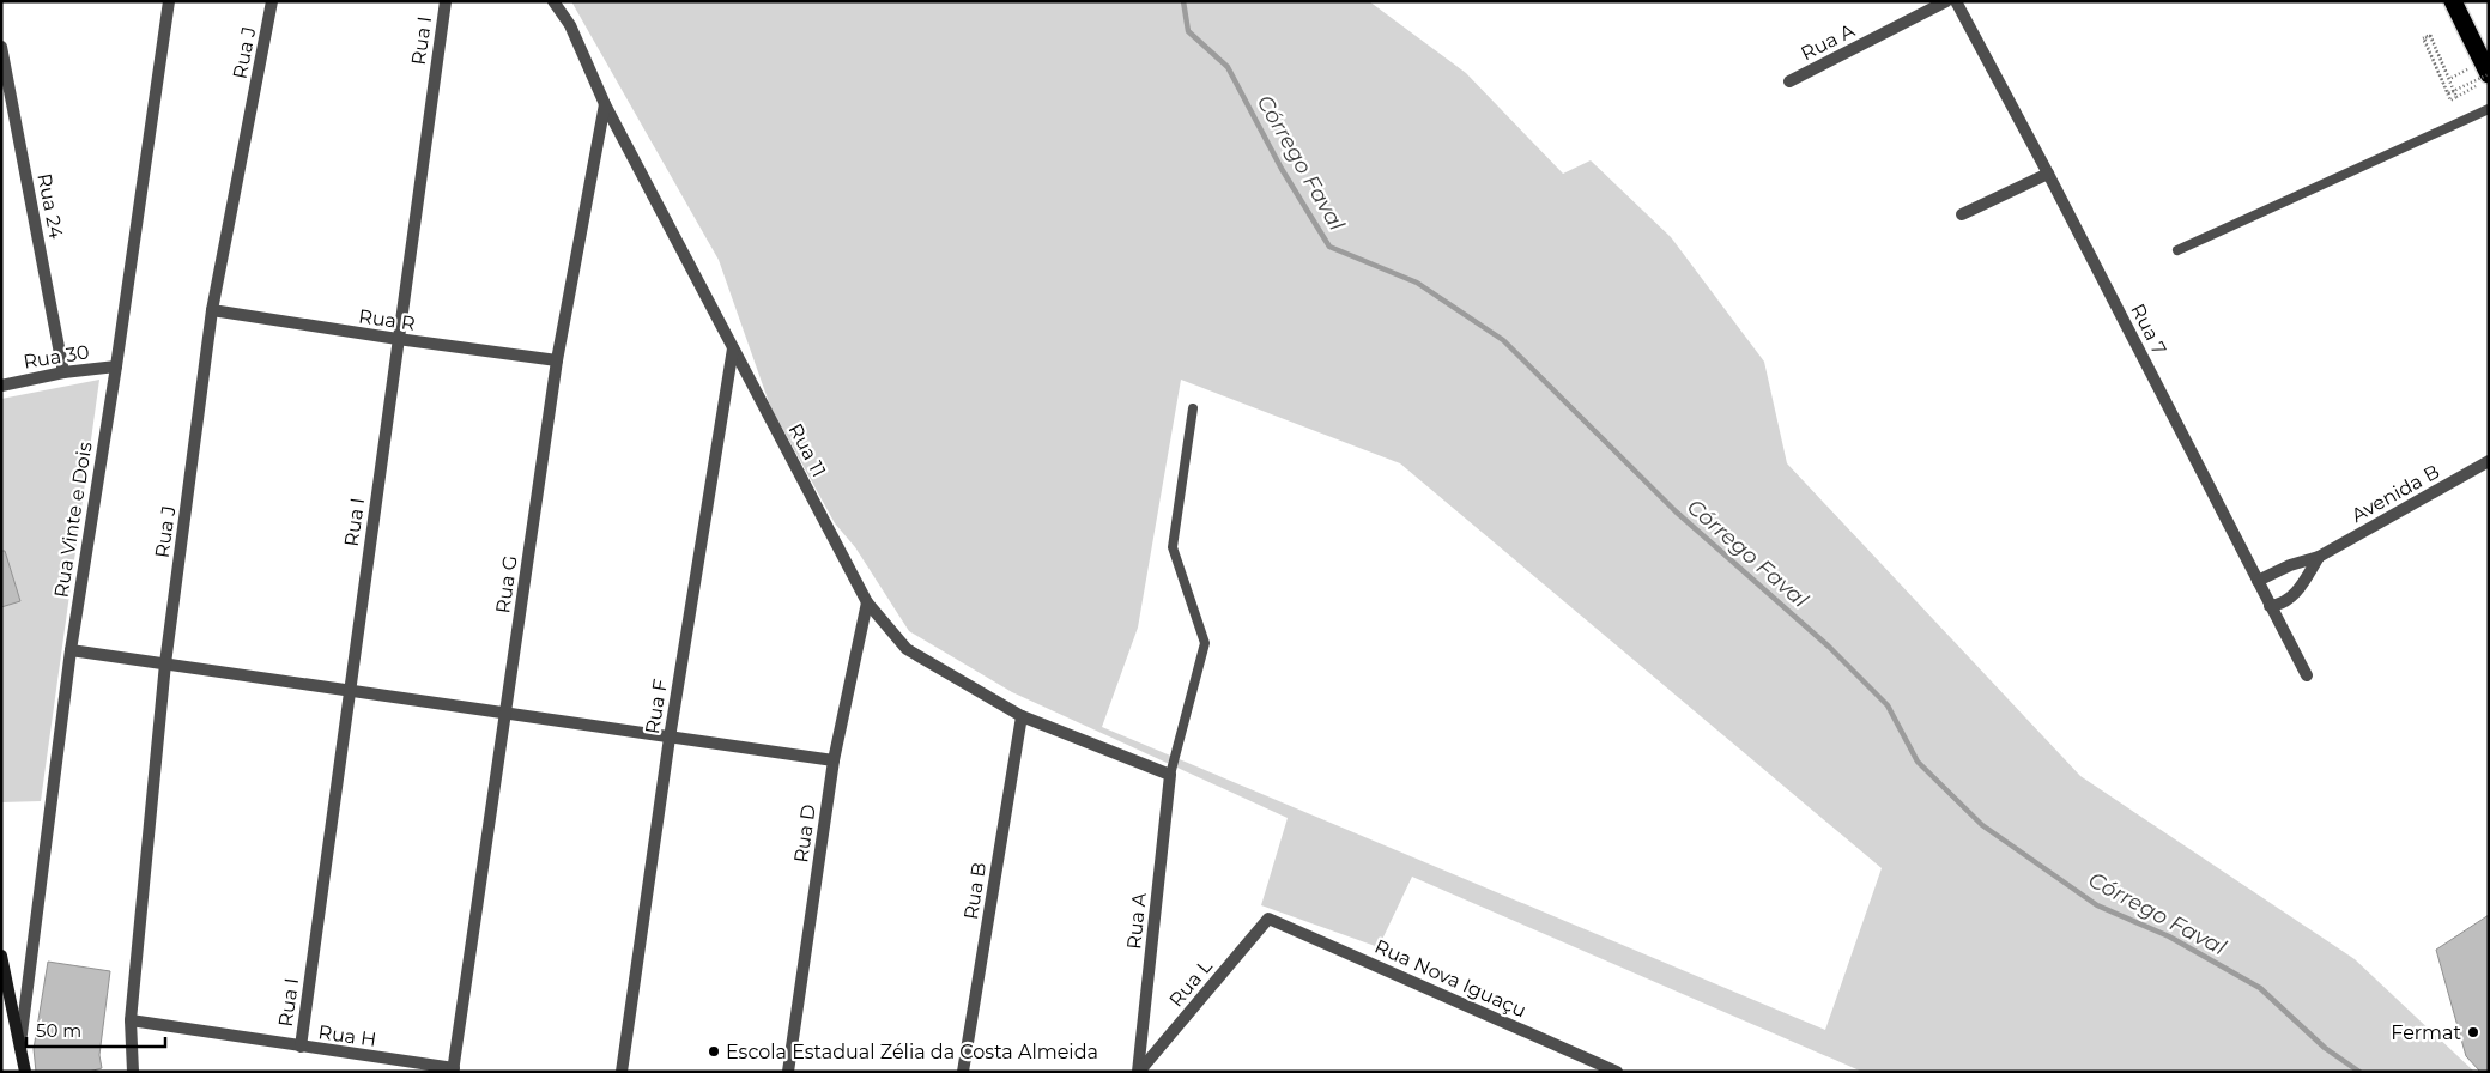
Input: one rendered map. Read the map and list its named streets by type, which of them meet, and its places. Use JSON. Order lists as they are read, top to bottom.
{
  "streets": {
    "street": [
      "Rua I",
      "Rua A",
      "Rua J",
      "Rua 24",
      "Rua R",
      "Rua 7",
      "Rua 30",
      "Rua 11",
      "Avenida B",
      "Rua Vinte e Dois",
      "Rua G",
      "Rua F",
      "Rua D",
      "Rua B",
      "Rua Nova Iguaçu",
      "Rua L",
      "Rua H"
    ]
  },
  "crossings": [
    ["Rua I", "Rua R"],
    ["Rua I", "Rua H"],
    ["Rua A", "Rua 11"],
    ["Rua A", "Rua L"],
    ["Rua J", "Rua R"],
    ["Rua J", "Rua H"],
    ["Rua 24", "Rua 30"],
    ["Rua R", "Rua G"],
    ["Rua 7", "Avenida B"],
    ["Rua 30", "Rua Vinte e Dois"],
    ["Rua 11", "Rua G"],
    ["Rua 11", "Rua F"],
    ["Rua 11", "Rua D"],
    ["Rua 11", "Rua B"],
    ["Rua G", "Rua H"],
    ["Rua Nova Iguaçu", "Rua L"]
  ],
  "water": ["Córrego Faval"],
  "places": ["Fermat", "Escola Estadual Zélia da Costa Almeida"],
  "scale_bar": "50 m"
}
